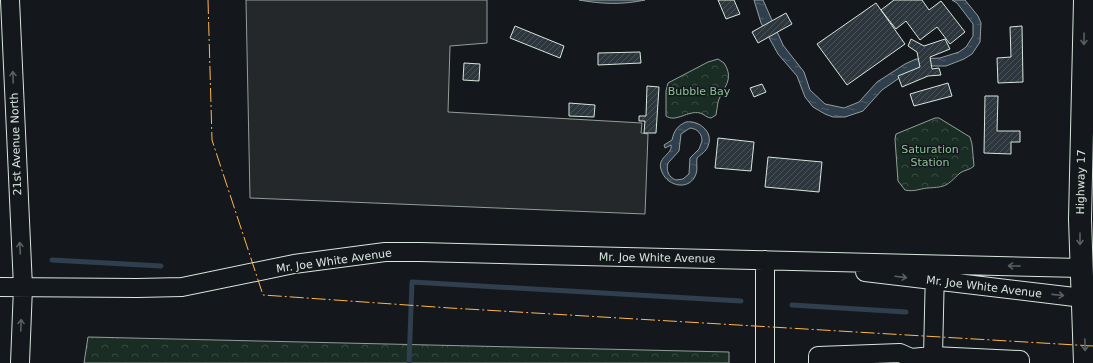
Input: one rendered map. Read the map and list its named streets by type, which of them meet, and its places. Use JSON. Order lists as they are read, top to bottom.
{
  "streets": {
    "highway": ["Highway 17"],
    "street": ["21st Avenue North", "Mr. Joe White Avenue"]
  },
  "crossings": [
    ["21st Avenue North", "Mr. Joe White Avenue"],
    ["Highway 17", "Mr. Joe White Avenue"]
  ],
  "one_way": ["21st Avenue North", "Highway 17"],
  "parks": ["Bubble Bay", "Saturation Station"]
}
